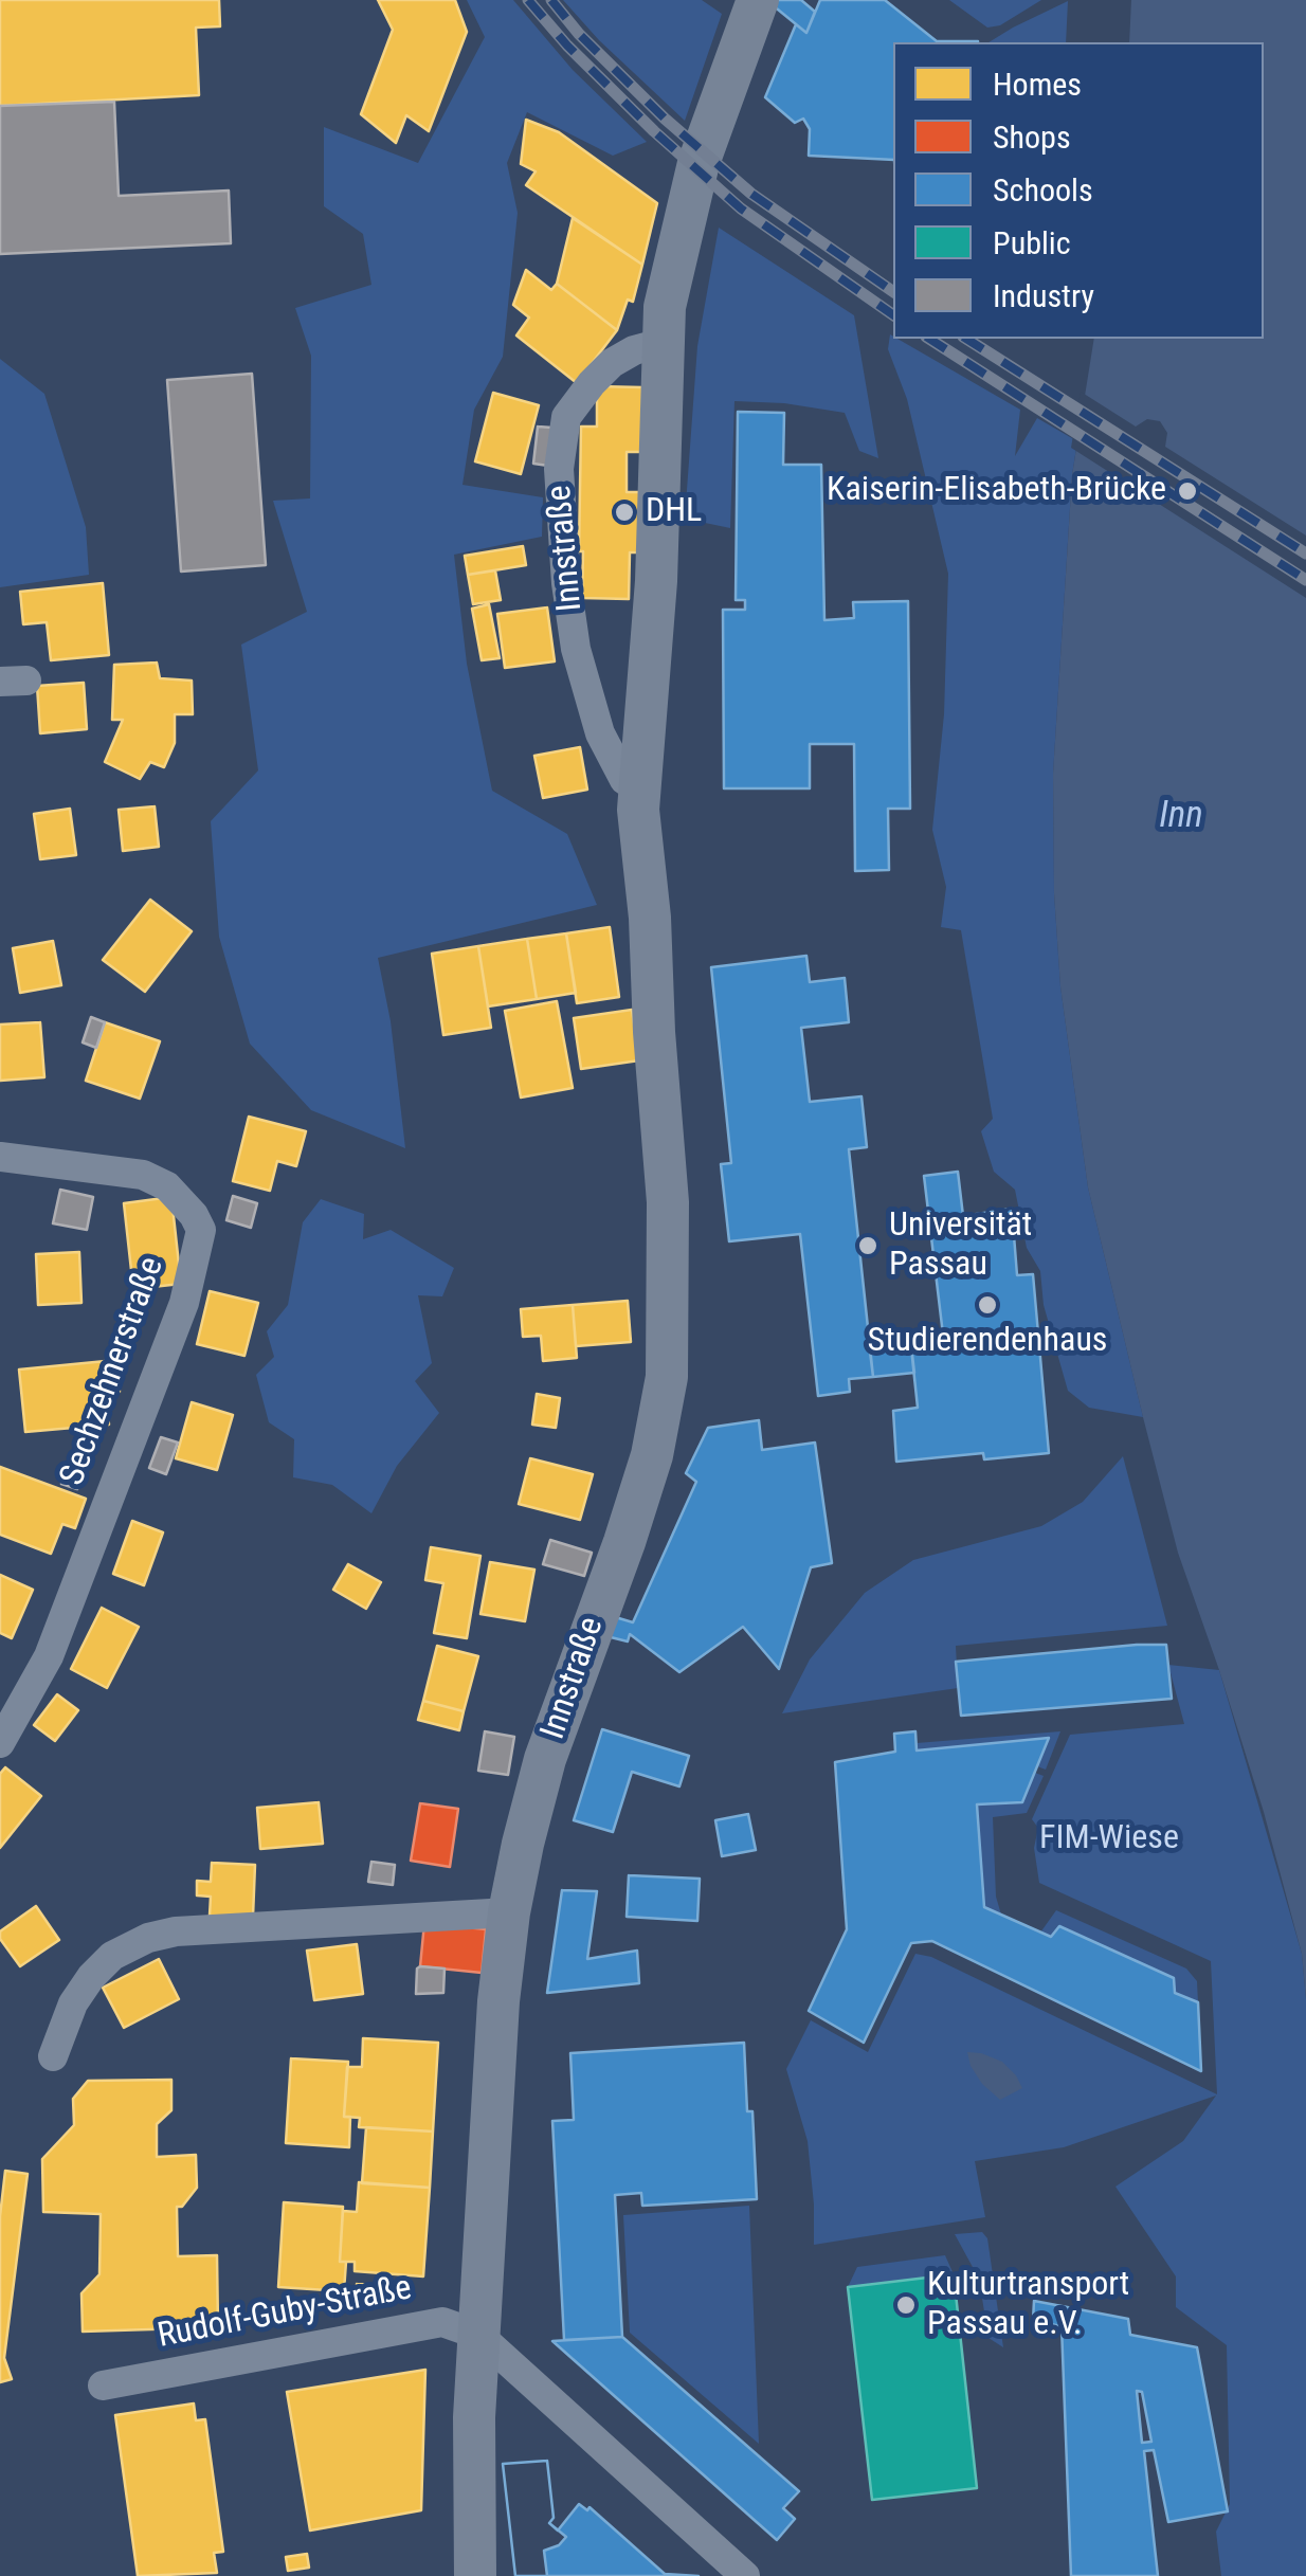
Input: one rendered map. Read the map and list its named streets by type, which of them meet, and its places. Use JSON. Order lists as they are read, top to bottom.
{
  "streets": {
    "street": ["Innstraße", "Sechzehnerstraße", "Rudolf-Guby-Straße"]
  },
  "crossings": [
    ["Innstraße", "Rudolf-Guby-Straße"]
  ],
  "water": ["Inn"],
  "parks": ["FIM-Wiese"],
  "places": [
    "Kaiserin-Elisabeth-Brücke",
    "DHL",
    "Universität Passau",
    "Studierendenhaus",
    "Kulturtransport Passau e.V."
  ],
  "legend": [
    "Homes",
    "Shops",
    "Schools",
    "Public",
    "Industry"
  ]
}
